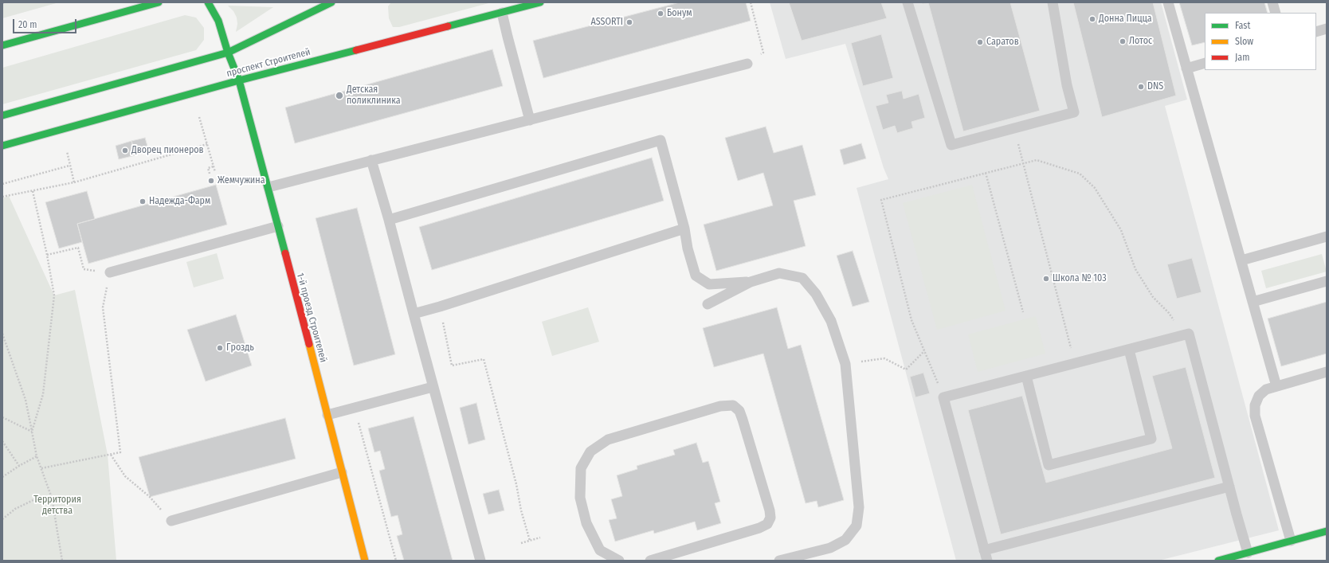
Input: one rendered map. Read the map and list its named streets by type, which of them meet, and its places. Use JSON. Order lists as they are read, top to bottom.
{
  "streets": {
    "street": ["проспект Строителей", "1-й проезд Строителей"]
  },
  "crossings": [
    ["проспект Строителей", "1-й проезд Строителей"]
  ],
  "parks": ["Территория детства"],
  "places": [
    "Бонум",
    "Донна Пицца",
    "ASSORTI",
    "Лотос",
    "Саратов",
    "DNS",
    "Детская поликлиника",
    "Дворец пионеров",
    "Жемчужина",
    "Надежда-Фарм",
    "Школа № 103",
    "Гроздь"
  ],
  "legend": ["Fast", "Slow", "Jam"],
  "scale_bar": "20 m"
}
